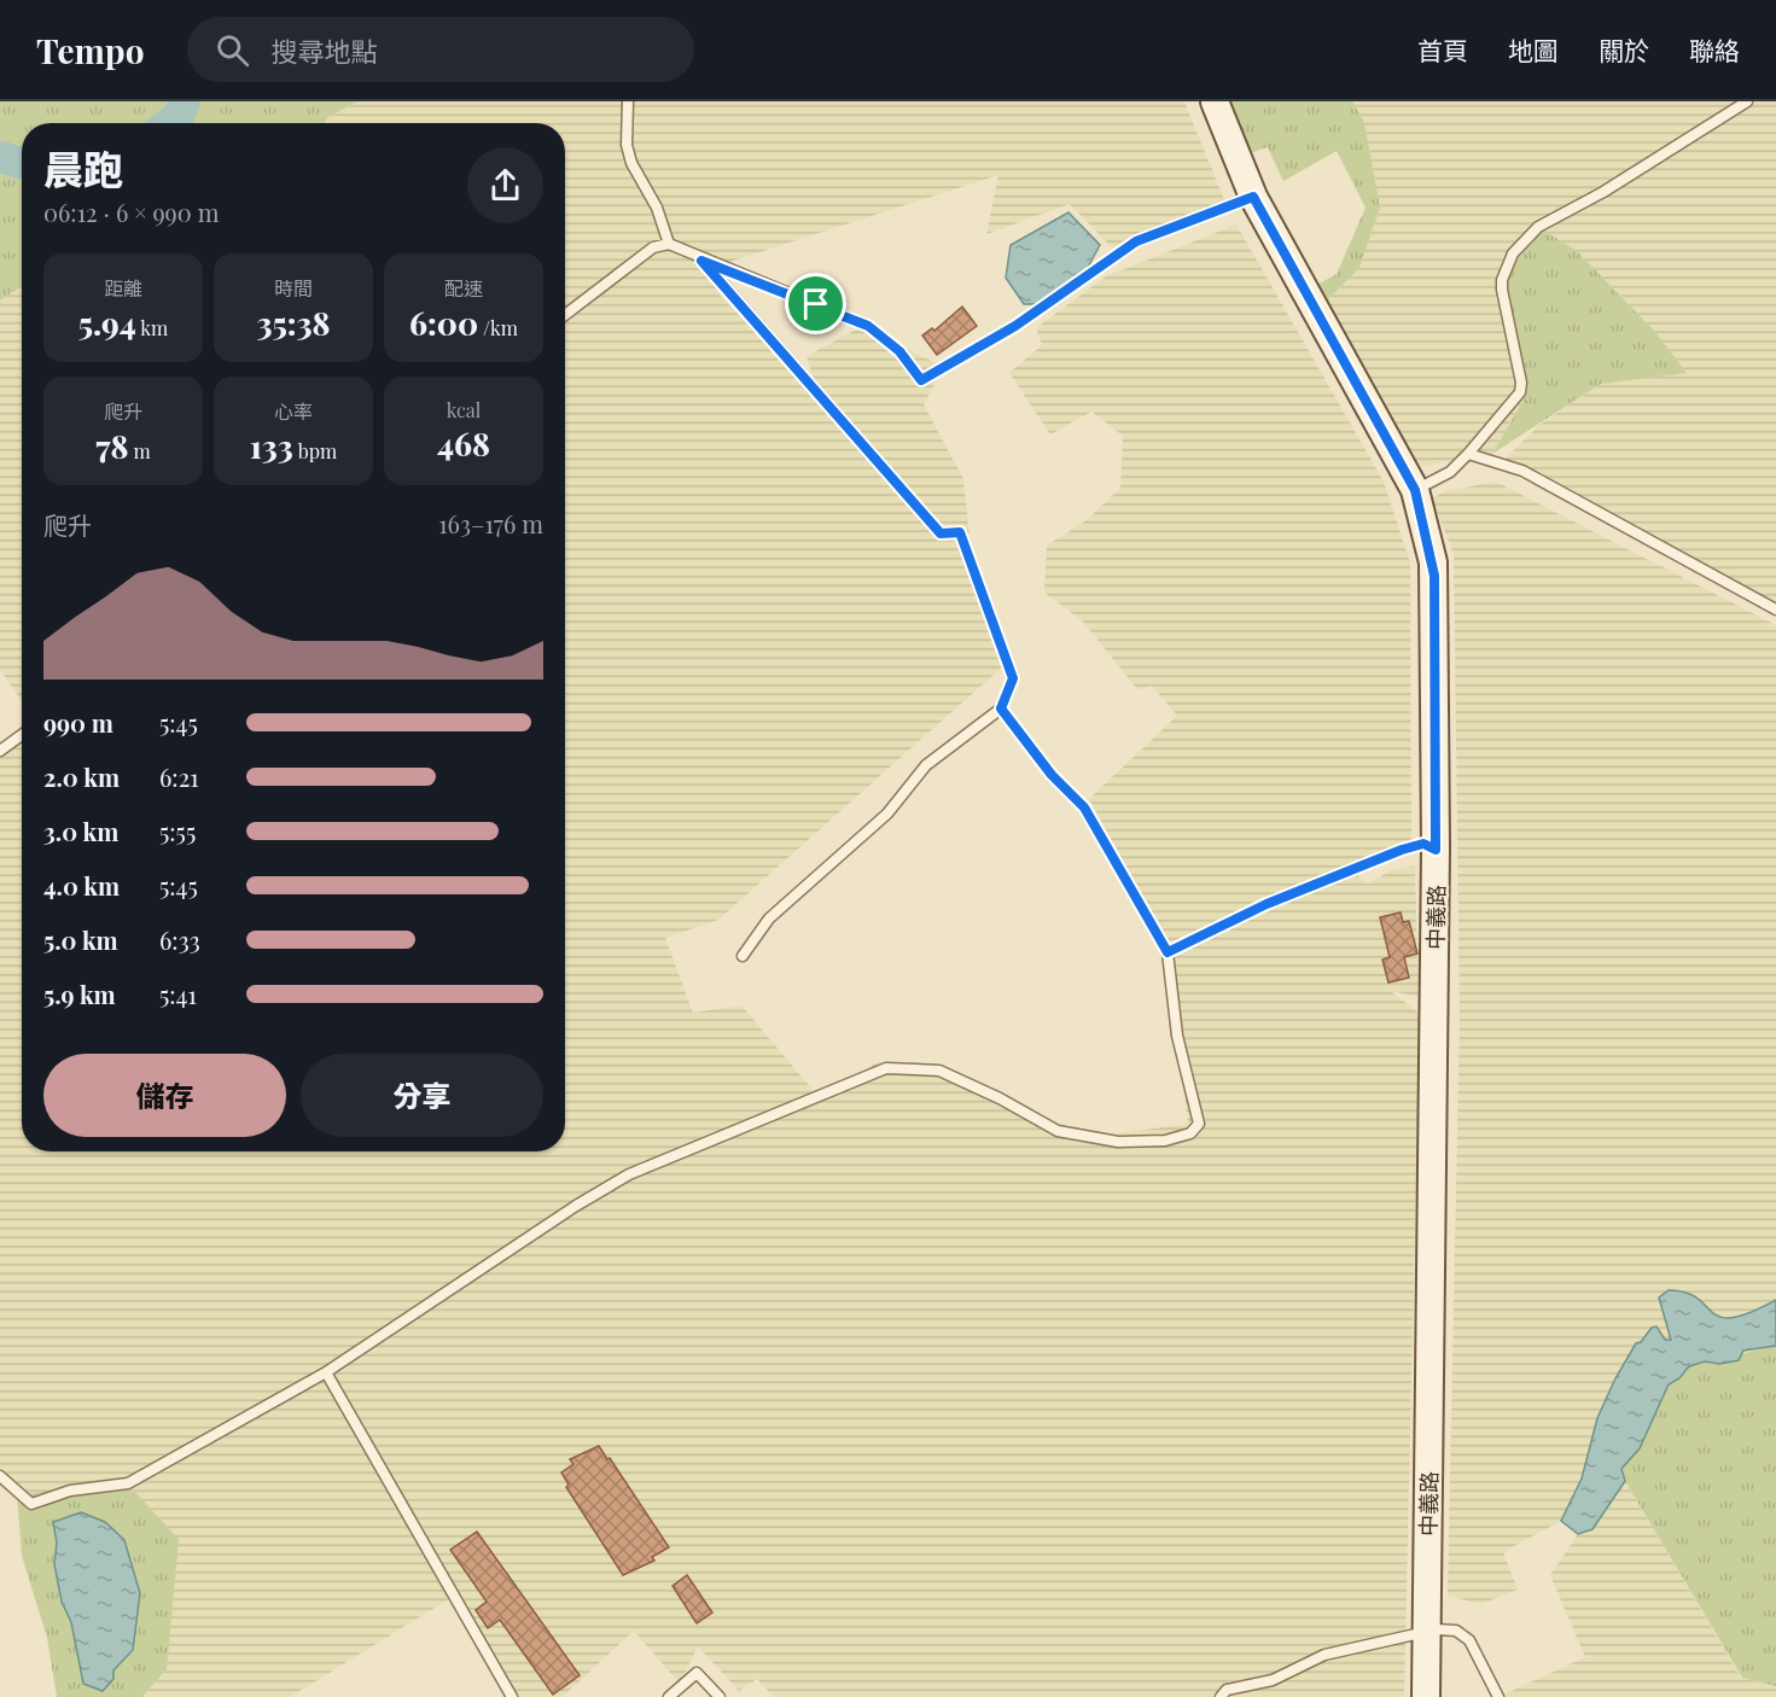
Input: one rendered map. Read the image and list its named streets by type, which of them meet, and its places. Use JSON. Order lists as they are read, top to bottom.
{
  "streets": {
    "street": ["中義路"]
  },
  "page": {
    "header": "Tempo",
    "search": "搜尋地點",
    "nav": [
      "首頁",
      "地圖",
      "關於",
      "聯絡"
    ],
    "heading": ["晨跑", "06:12 · 6 × 990 m"],
    "stats": [
      ["距離", "5.94 km"],
      ["時間", "35:38"],
      ["配速", "6:00 /km"],
      ["爬升", "78 m"],
      ["心率", "133 bpm"],
      ["kcal", "468"]
    ],
    "chart": ["爬升", "163–176 m"],
    "list": [
      {
        "name": "990 m",
        "note": "5:45"
      },
      {
        "name": "2.0 km",
        "note": "6:21"
      },
      {
        "name": "3.0 km",
        "note": "5:55"
      },
      {
        "name": "4.0 km",
        "note": "5:45"
      },
      {
        "name": "5.0 km",
        "note": "6:33"
      },
      {
        "name": "5.9 km",
        "note": "5:41"
      }
    ],
    "buttons": ["儲存", "分享"]
  }
}
